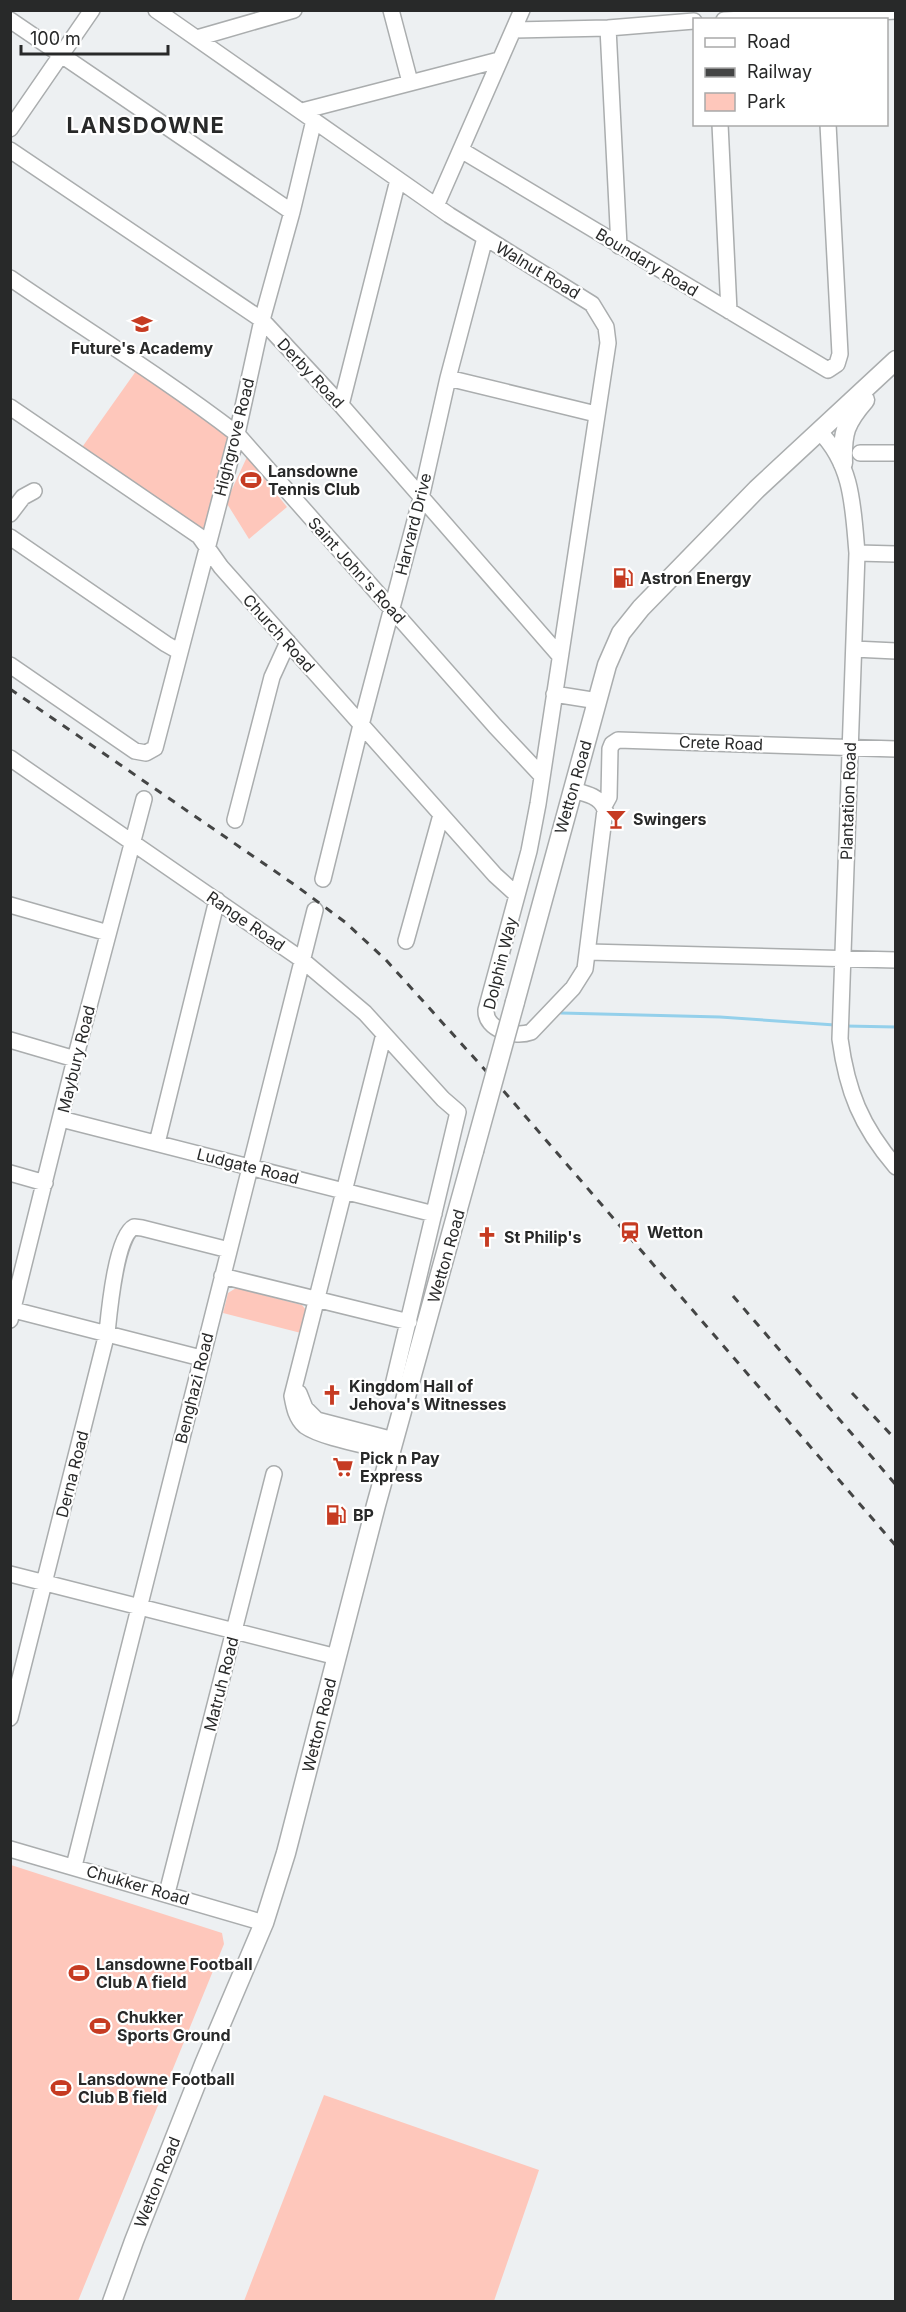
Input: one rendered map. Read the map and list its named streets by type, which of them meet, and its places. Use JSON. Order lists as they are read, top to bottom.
{
  "streets": {
    "main road": ["Wetton Road"],
    "street": [
      "Boundary Road",
      "Walnut Road",
      "Derby Road",
      "Highgrove Road",
      "Harvard Drive",
      "Saint John's Road",
      "Church Road",
      "Crete Road",
      "Plantation Road",
      "Range Road",
      "Dolphin Way",
      "Maybury Road",
      "Ludgate Road",
      "Benghazi Road",
      "Derna Road",
      "Matruh Road",
      "Chukker Road"
    ]
  },
  "crossings": [
    ["Walnut Road", "Derby Road"],
    ["Walnut Road", "Highgrove Road"],
    ["Walnut Road", "Harvard Drive"],
    ["Walnut Road", "Dolphin Way"],
    ["Derby Road", "Highgrove Road"],
    ["Derby Road", "Harvard Drive"],
    ["Highgrove Road", "Saint John's Road"],
    ["Highgrove Road", "Church Road"],
    ["Harvard Drive", "Saint John's Road"],
    ["Harvard Drive", "Church Road"],
    ["Saint John's Road", "Dolphin Way"],
    ["Church Road", "Dolphin Way"],
    ["Crete Road", "Plantation Road"],
    ["Crete Road", "Dolphin Way"],
    ["Wetton Road", "Plantation Road"],
    ["Wetton Road", "Chukker Road"],
    ["Range Road", "Maybury Road"],
    ["Range Road", "Ludgate Road"],
    ["Range Road", "Benghazi Road"],
    ["Maybury Road", "Ludgate Road"],
    ["Ludgate Road", "Benghazi Road"],
    ["Benghazi Road", "Derna Road"],
    ["Benghazi Road", "Chukker Road"],
    ["Matruh Road", "Chukker Road"]
  ],
  "districts": ["LANSDOWNE"],
  "places": {
    "school or university": ["Future's Academy"],
    "sports": [
      "Lansdowne Tennis Club",
      "Lansdowne Football Club A field",
      "Chukker Sports Ground",
      "Lansdowne Football Club B field"
    ],
    "fuel station": ["Astron Energy", "BP"],
    "bar": ["Swingers"],
    "station": ["Wetton"],
    "church": ["St Philip's", "Kingdom Hall of Jehova's Witnesses"],
    "supermarket": ["Pick n Pay Express"]
  },
  "legend": ["Road", "Railway", "Park"],
  "scale_bar": "100 m"
}
